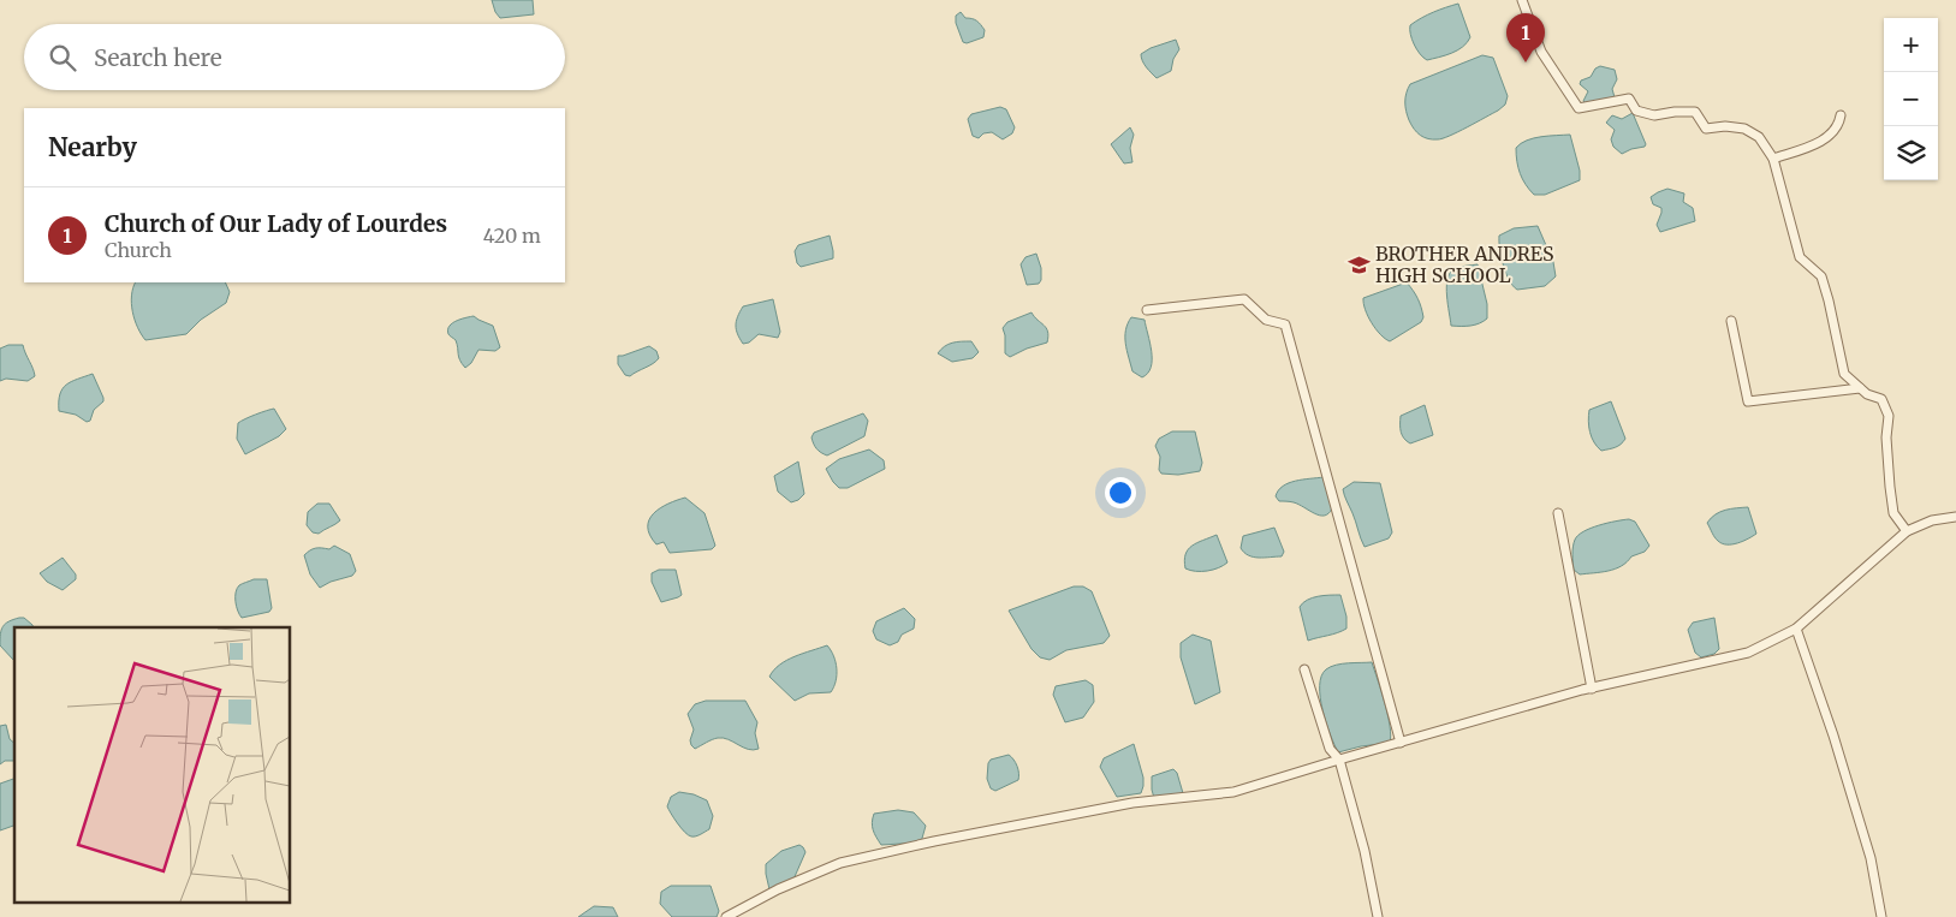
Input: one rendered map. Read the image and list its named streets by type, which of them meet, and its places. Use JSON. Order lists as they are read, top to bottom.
{
  "places": {
    "school or university": ["BROTHER ANDRES HIGH SCHOOL"]
  },
  "page": {
    "pins": "1",
    "map_buttons": ["+", "−"],
    "search": "Search here",
    "heading": "Nearby",
    "list": [
      {
        "mark": "1",
        "name": "Church of Our Lady of Lourdes",
        "note": "Church",
        "value": "420 m"
      }
    ]
  }
}
